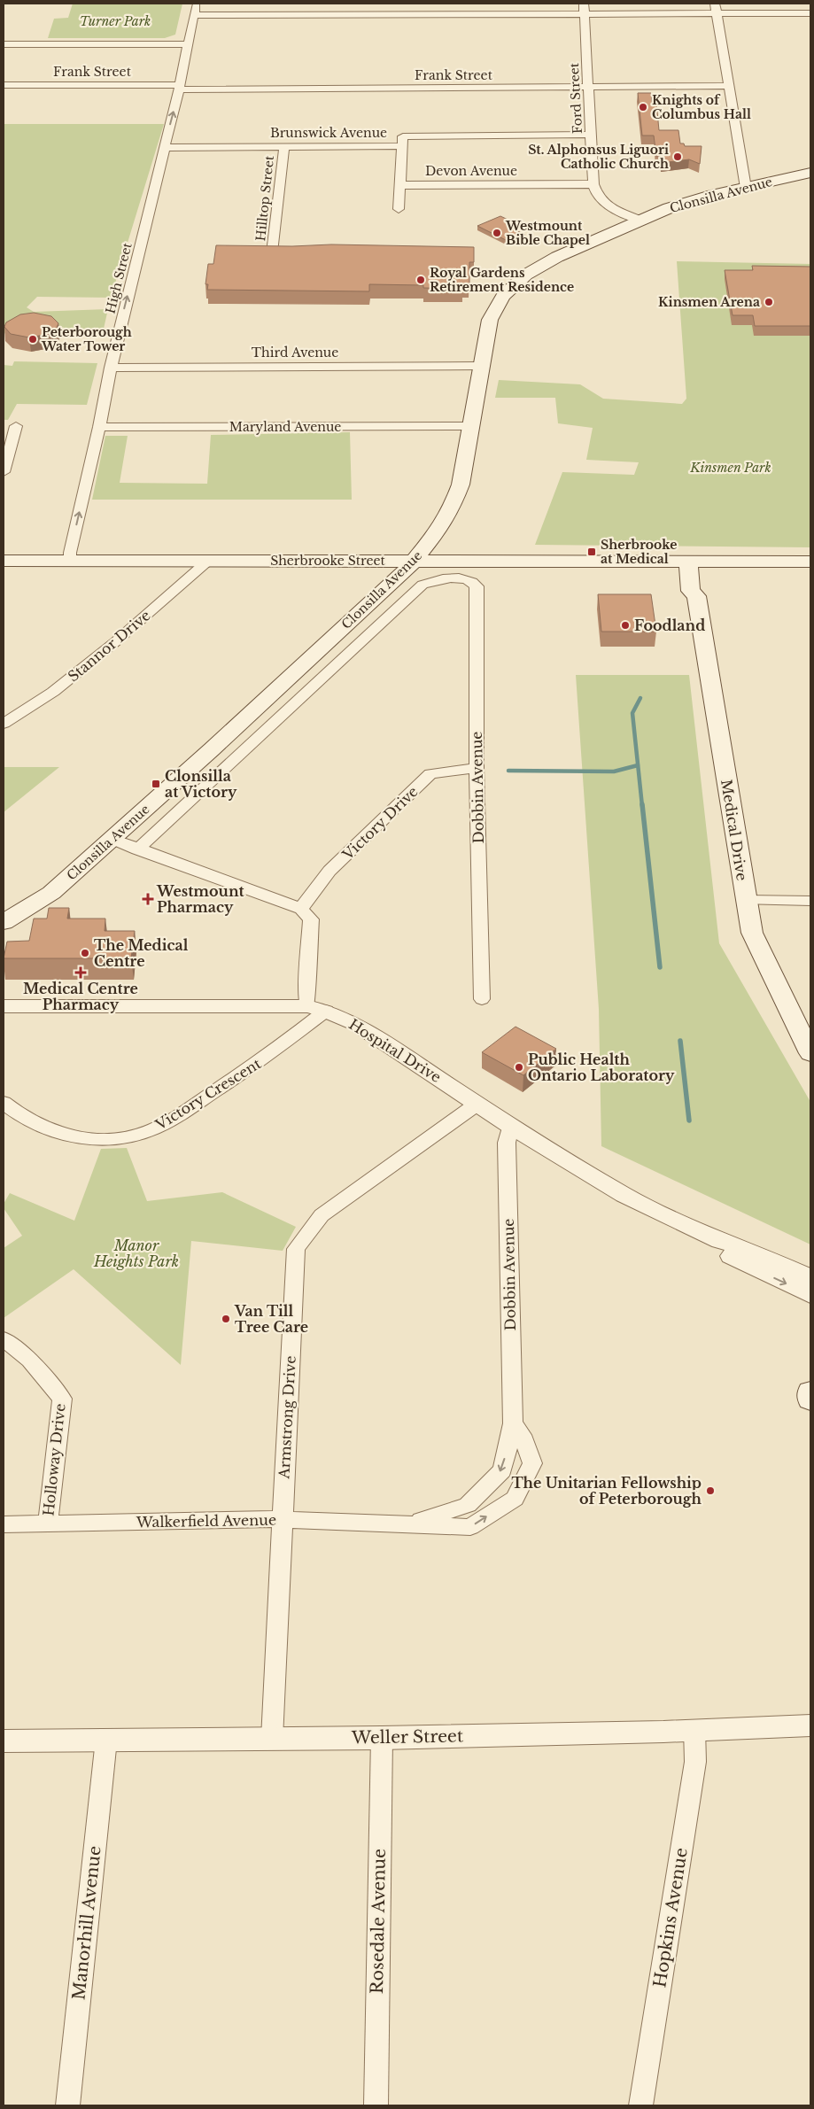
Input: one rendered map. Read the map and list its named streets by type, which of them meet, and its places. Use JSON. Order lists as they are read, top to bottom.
{
  "streets": {
    "main road": ["Clonsilla Avenue", "Sherbrooke Street", "Medical Drive"],
    "street": [
      "Frank Street",
      "Ford Street",
      "Brunswick Avenue",
      "Devon Avenue",
      "Hilltop Street",
      "High Street",
      "Third Avenue",
      "Maryland Avenue",
      "Stannor Drive",
      "Dobbin Avenue",
      "Victory Drive",
      "Hospital Drive",
      "Victory Crescent",
      "Armstrong Drive",
      "Holloway Drive",
      "Walkerfield Avenue",
      "Weller Street",
      "Hopkins Avenue",
      "Rosedale Avenue",
      "Manorhill Avenue"
    ]
  },
  "crossings": [
    ["Frank Street", "Ford Street"],
    ["Frank Street", "High Street"],
    ["Ford Street", "Brunswick Avenue"],
    ["Ford Street", "Devon Avenue"],
    ["Ford Street", "Clonsilla Avenue"],
    ["Brunswick Avenue", "Hilltop Street"],
    ["Brunswick Avenue", "High Street"],
    ["Clonsilla Avenue", "Third Avenue"],
    ["Clonsilla Avenue", "Maryland Avenue"],
    ["Clonsilla Avenue", "Sherbrooke Street"],
    ["Clonsilla Avenue", "Dobbin Avenue"],
    ["High Street", "Third Avenue"],
    ["High Street", "Maryland Avenue"],
    ["High Street", "Sherbrooke Street"],
    ["Sherbrooke Street", "Stannor Drive"],
    ["Sherbrooke Street", "Medical Drive"],
    ["Dobbin Avenue", "Victory Drive"],
    ["Dobbin Avenue", "Hospital Drive"],
    ["Dobbin Avenue", "Walkerfield Avenue"],
    ["Hospital Drive", "Victory Crescent"],
    ["Hospital Drive", "Armstrong Drive"],
    ["Armstrong Drive", "Walkerfield Avenue"],
    ["Armstrong Drive", "Weller Street"],
    ["Holloway Drive", "Walkerfield Avenue"],
    ["Weller Street", "Hopkins Avenue"],
    ["Weller Street", "Rosedale Avenue"],
    ["Weller Street", "Manorhill Avenue"]
  ],
  "one_way": ["High Street"],
  "parks": ["Turner Park", "Kinsmen Park", "Manor Heights Park"],
  "places": {
    "other": [
      "Knights of Columbus Hall",
      "St. Alphonsus Liguori Catholic Church",
      "Westmount Bible Chapel",
      "Royal Gardens Retirement Residence",
      "Kinsmen Arena",
      "Peterborough Water Tower",
      "Foodland",
      "The Medical Centre",
      "Public Health Ontario Laboratory",
      "Van Till Tree Care",
      "The Unitarian Fellowship of Peterborough"
    ],
    "transit": ["Sherbrooke at Medical", "Clonsilla at Victory"],
    "health": ["Westmount Pharmacy", "Medical Centre Pharmacy"]
  }
}
